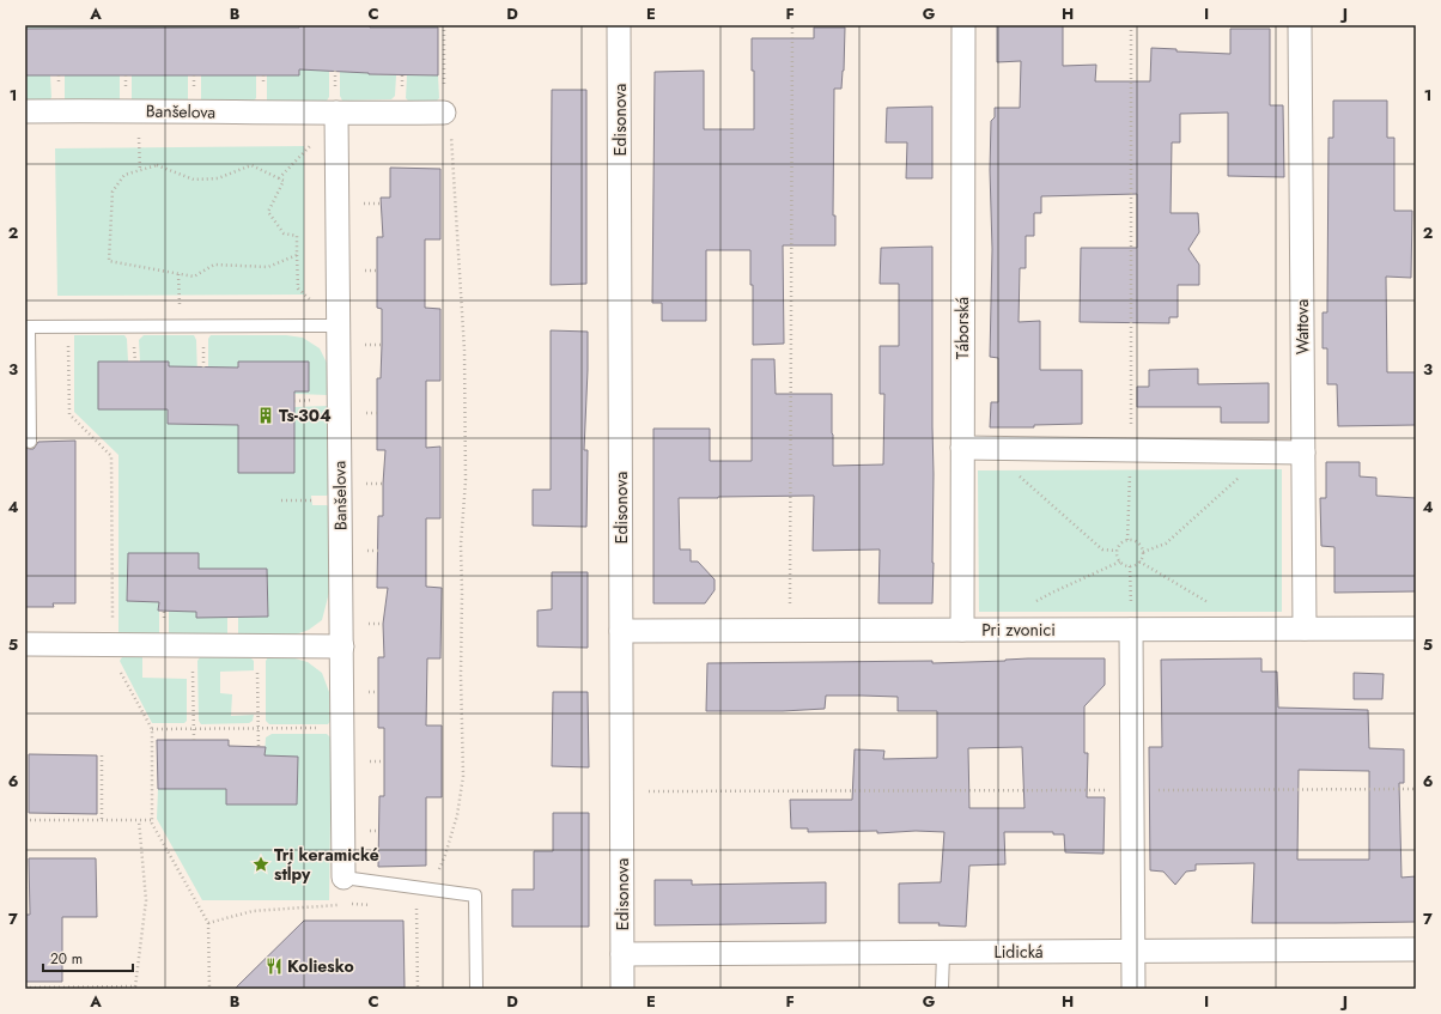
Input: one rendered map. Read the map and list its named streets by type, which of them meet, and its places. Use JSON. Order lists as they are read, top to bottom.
{
  "streets": {
    "street": [
      "Banšelova",
      "Edisonova",
      "Wattova",
      "Táborská",
      "Pri zvonici",
      "Lidická"
    ]
  },
  "crossings": [
    ["Edisonova", "Pri zvonici"],
    ["Edisonova", "Lidická"],
    ["Wattova", "Pri zvonici"],
    ["Táborská", "Pri zvonici"]
  ],
  "places": {
    "building": ["Ts-304"],
    "place": ["Tri keramické stĺpy"],
    "restaurant": ["Koliesko"]
  },
  "scale_bar": "20 m",
  "grid": {
    "columns": [
      "A",
      "B",
      "C",
      "D",
      "E",
      "F",
      "G",
      "H",
      "I",
      "J"
    ],
    "rows": [
      "1",
      "2",
      "3",
      "4",
      "5",
      "6",
      "7"
    ]
  }
}
